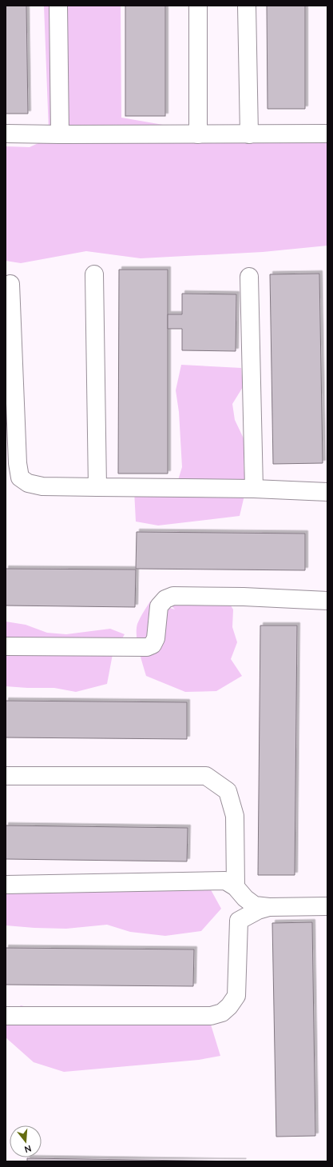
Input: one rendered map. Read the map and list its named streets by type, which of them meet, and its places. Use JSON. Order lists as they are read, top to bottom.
{
  "north": "bottom"
}
